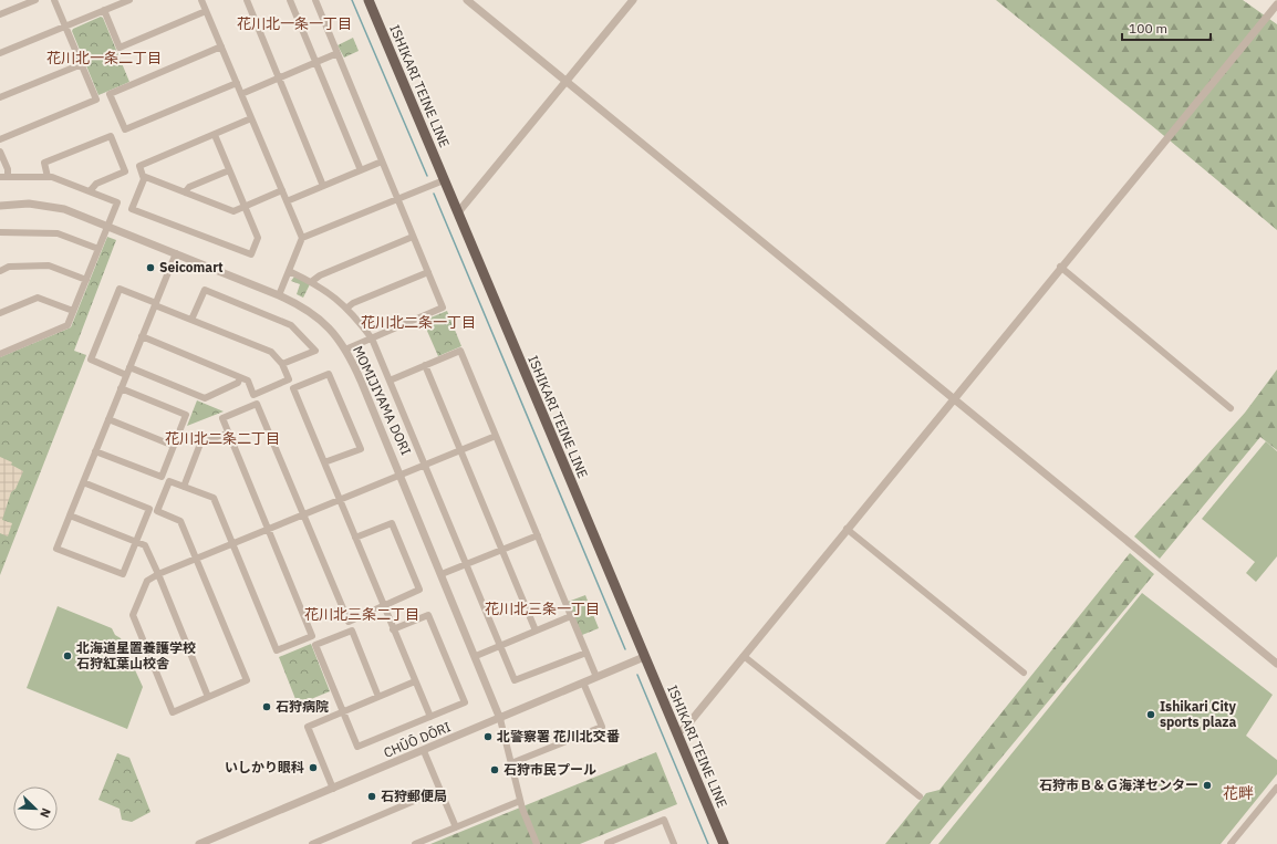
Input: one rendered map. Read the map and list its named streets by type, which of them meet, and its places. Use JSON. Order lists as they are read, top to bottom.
{
  "streets": {
    "main road": ["ISHIKARI TEINE LINE"],
    "street": ["MOMIJIYAMA DORI", "CHŪŌ DŌRI"]
  },
  "crossings": [
    ["ISHIKARI TEINE LINE", "CHŪŌ DŌRI"],
    ["MOMIJIYAMA DORI", "CHŪŌ DŌRI"]
  ],
  "districts": [
    "花川北一条一丁目",
    "花川北一条二丁目",
    "花川北二条一丁目",
    "花川北二条二丁目",
    "花川北三条一丁目",
    "花川北三条二丁目",
    "花畔"
  ],
  "places": [
    "Seicomart",
    "北海道星置養護学校 石狩紅葉山校舎",
    "石狩病院",
    "Ishikari City sports plaza",
    "北警察署 花川北交番",
    "いしかり眼科",
    "石狩市民プール",
    "石狩市Ｂ＆Ｇ海洋センター",
    "石狩郵便局"
  ],
  "scale_bar": "100 m",
  "north": "bottom right"
}
